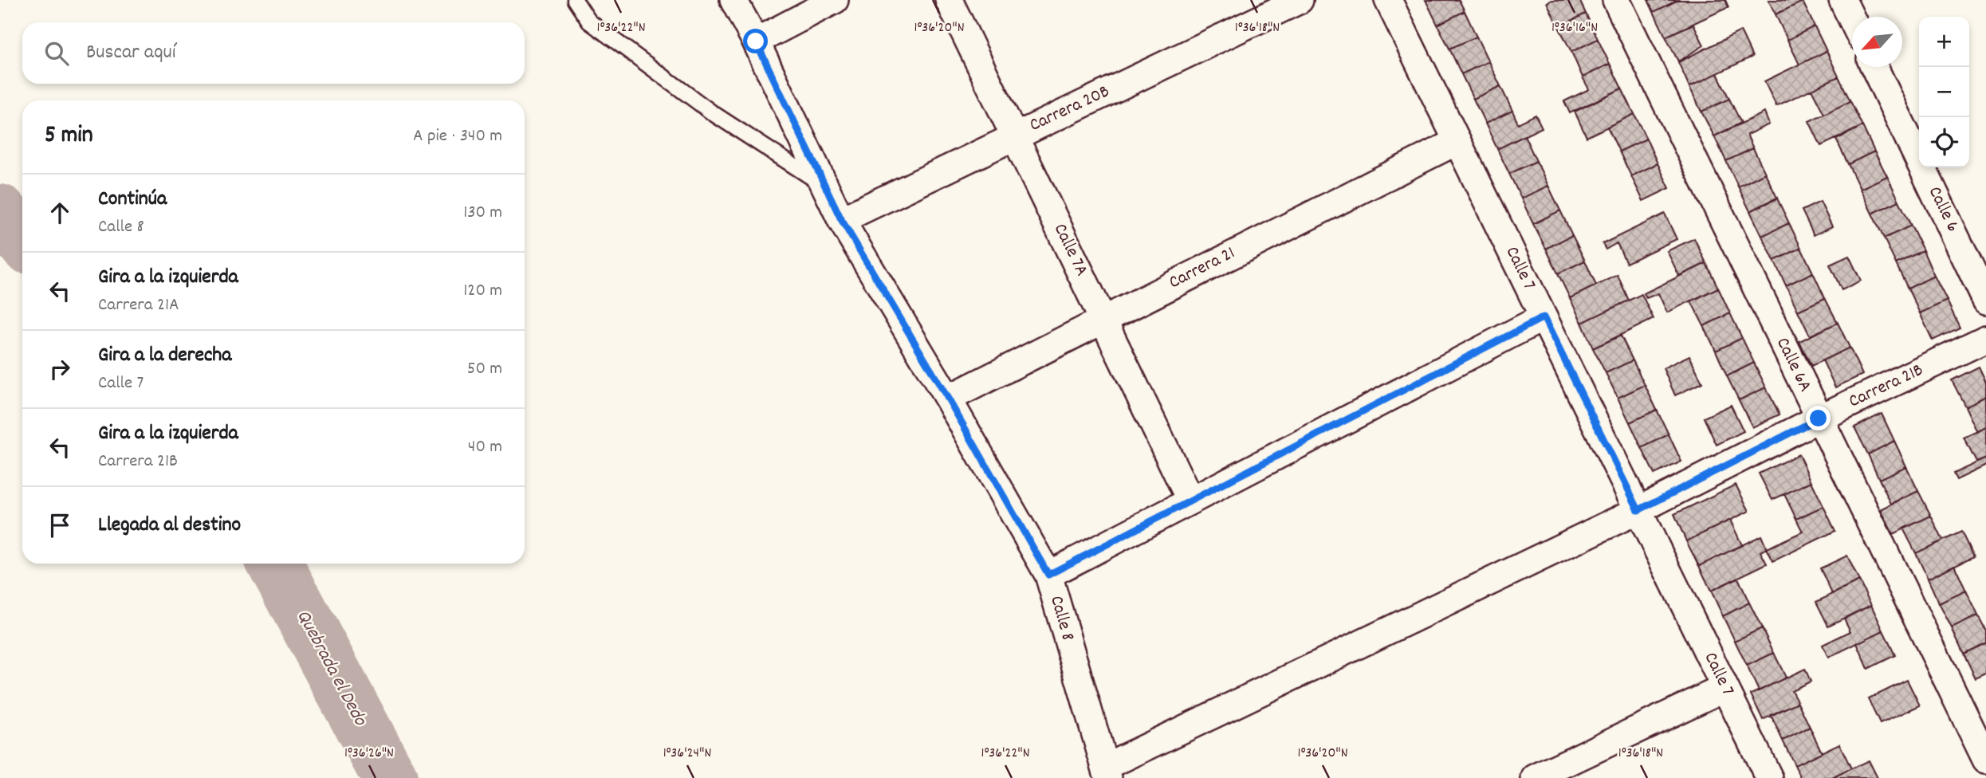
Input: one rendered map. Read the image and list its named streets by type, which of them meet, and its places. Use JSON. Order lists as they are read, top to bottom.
{
  "streets": {
    "street": [
      "Carrera 20B",
      "Calle 6",
      "Calle 7A",
      "Carrera 21",
      "Calle 7",
      "Calle 6A",
      "Carrera 21B",
      "Calle 8"
    ]
  },
  "crossings": [
    ["Carrera 20B", "Calle 7A"],
    ["Carrera 20B", "Calle 8"],
    ["Calle 7A", "Carrera 21"],
    ["Carrera 21", "Calle 7"],
    ["Carrera 21", "Calle 8"],
    ["Calle 7", "Carrera 21B"],
    ["Calle 6A", "Carrera 21B"],
    ["Carrera 21B", "Calle 8"]
  ],
  "water": ["Quebrada el Dedo"],
  "north": "bottom left",
  "page": {
    "map_buttons": ["+", "−"],
    "search": "Buscar aquí",
    "heading": ["5 min", "A pie · 340 m"],
    "list": [
      ["Continúa", "Calle 8", "130 m"],
      ["Gira a la izquierda", "Carrera 21A", "120 m"],
      ["Gira a la derecha", "Calle 7", "50 m"],
      ["Gira a la izquierda", "Carrera 21B", "40 m"],
      "Llegada al destino"
    ]
  },
  "coordinates": [
    "1°36'22\"N",
    "1°36'20\"N",
    "1°36'18\"N",
    "1°36'16\"N",
    "1°36'26\"N",
    "1°36'24\"N"
  ]
}
